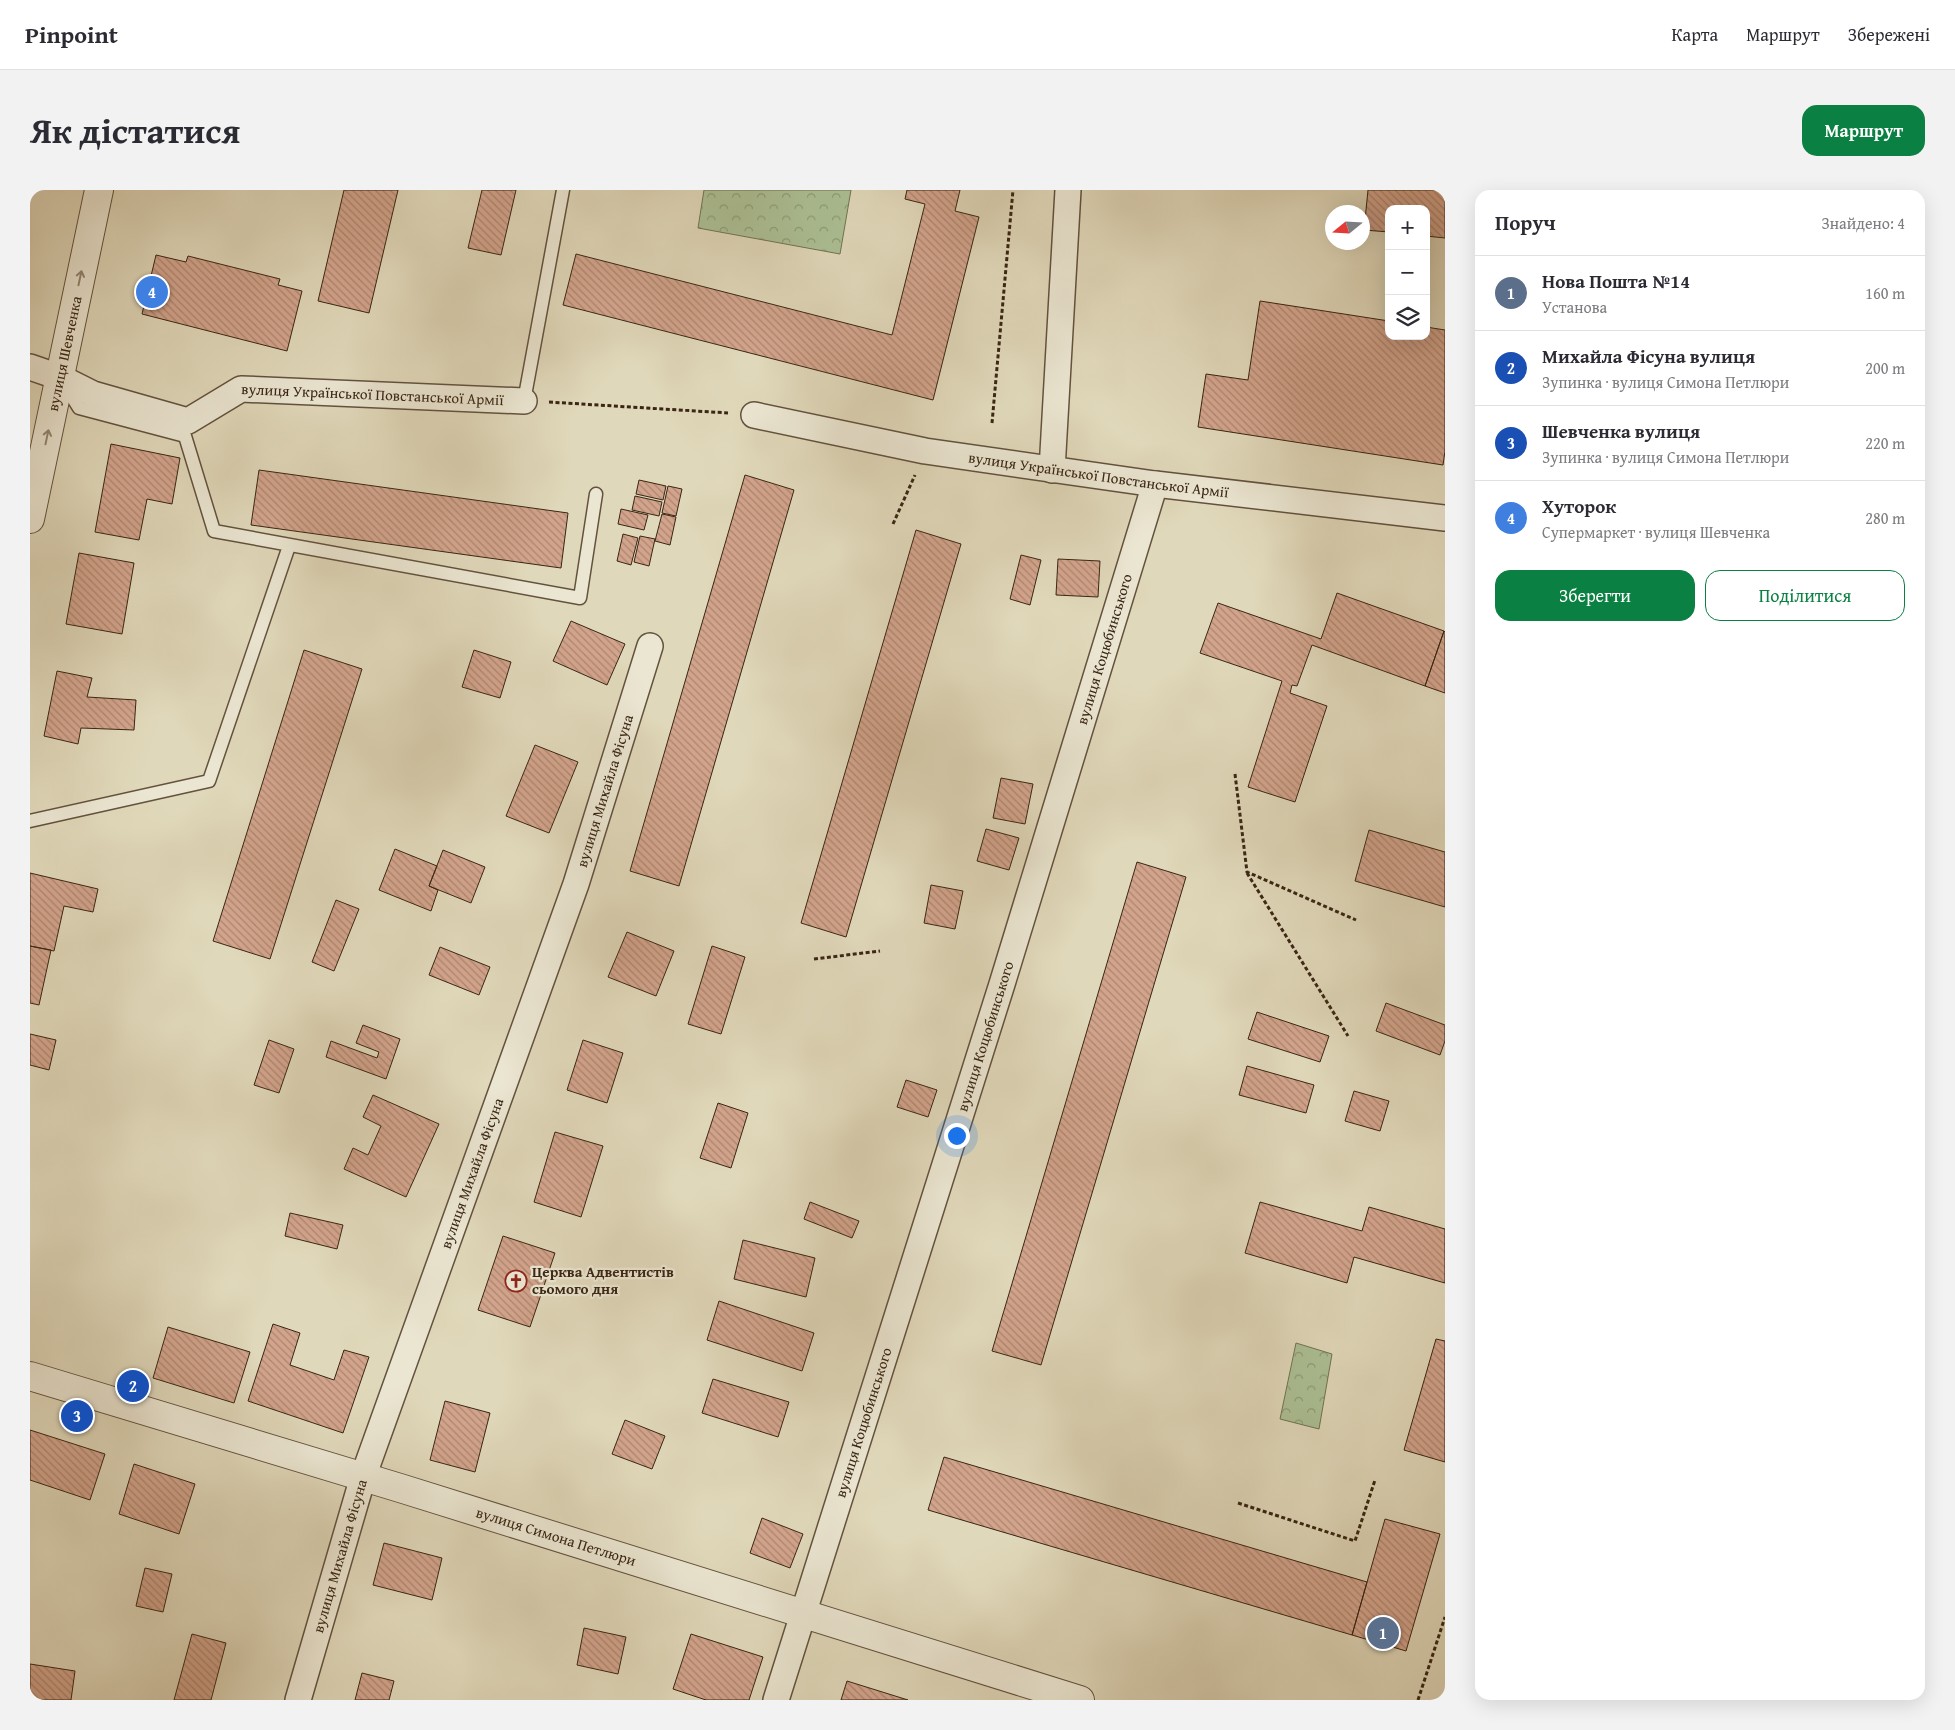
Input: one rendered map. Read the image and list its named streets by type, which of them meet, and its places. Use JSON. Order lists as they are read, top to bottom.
{
  "streets": {
    "street": [
      "вулиця Шевченка",
      "вулиця Української Повстанської Армії",
      "вулиця Коцюбинського",
      "вулиця Михайла Фісуна",
      "вулиця Симона Петлюри"
    ]
  },
  "crossings": [
    ["вулиця Шевченка", "вулиця Української Повстанської Армії"],
    ["вулиця Української Повстанської Армії", "вулиця Коцюбинського"],
    ["вулиця Коцюбинського", "вулиця Симона Петлюри"],
    ["вулиця Михайла Фісуна", "вулиця Симона Петлюри"]
  ],
  "one_way": ["вулиця Шевченка"],
  "places": {
    "church": ["Церква Адвентистів сьомого дня"]
  },
  "north": "left",
  "page": {
    "header": "Pinpoint",
    "nav": ["Карта", "Маршрут", "Збережені"],
    "title": "Як дістатися",
    "buttons": [
      "Маршрут",
      ["Зберегти", "Поділитися"]
    ],
    "heading": ["Поруч", "Знайдено: 4"],
    "map_buttons": ["+", "−"],
    "list": [
      {
        "mark": "1",
        "name": "Нова Пошта №14",
        "note": "Установа",
        "value": "160 m"
      },
      {
        "mark": "2",
        "name": "Михайла Фісуна вулиця",
        "note": "Зупинка · вулиця Симона Петлюри",
        "value": "200 m"
      },
      {
        "mark": "3",
        "name": "Шевченка вулиця",
        "note": "Зупинка · вулиця Симона Петлюри",
        "value": "220 m"
      },
      {
        "mark": "4",
        "name": "Хуторок",
        "note": "Супермаркет · вулиця Шевченка",
        "value": "280 m"
      }
    ],
    "pins": [
      "4",
      "2",
      "3",
      "1"
    ]
  }
}
